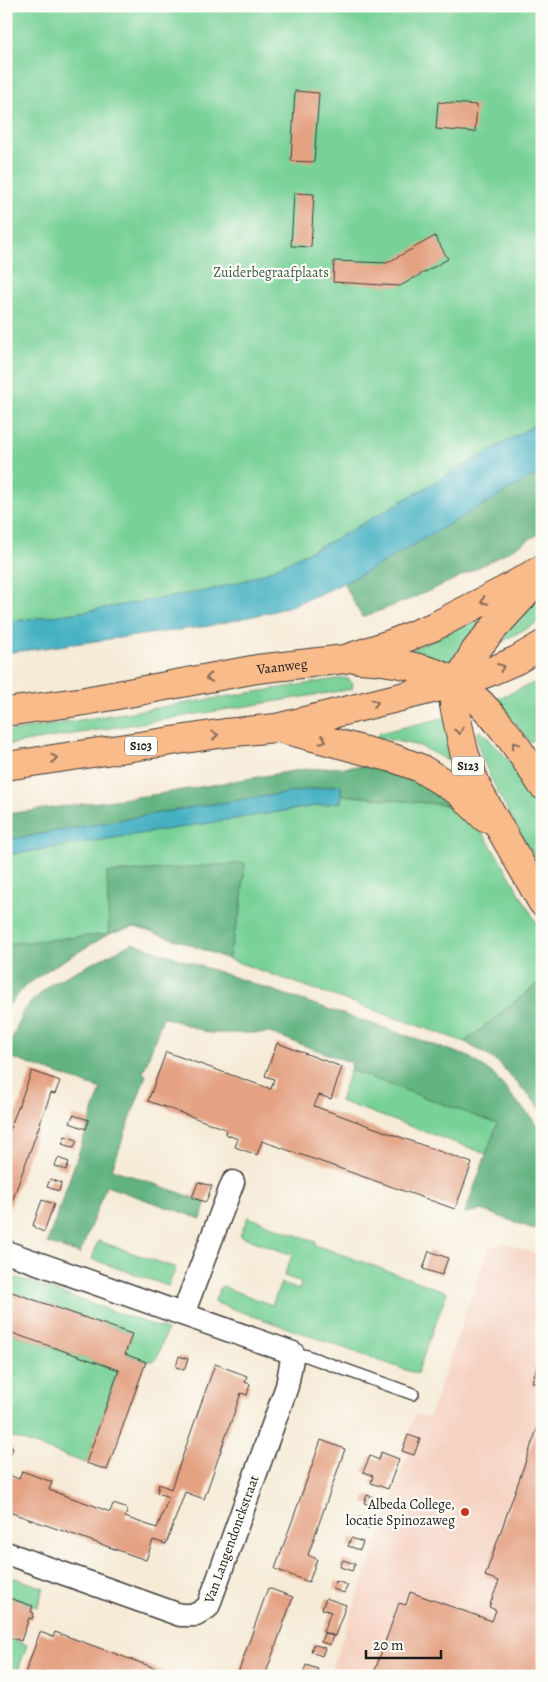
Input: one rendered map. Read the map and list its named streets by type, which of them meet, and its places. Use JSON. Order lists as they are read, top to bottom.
{
  "streets": {
    "highway": ["Vaanweg", "S103", "S123"],
    "street": ["Van Langendonckstraat"]
  },
  "crossings": [
    ["S103", "S123"]
  ],
  "parks": ["Zuiderbegraafplaats"],
  "places": ["Albeda College, locatie Spinozaweg"],
  "scale_bar": "20 m"
}
